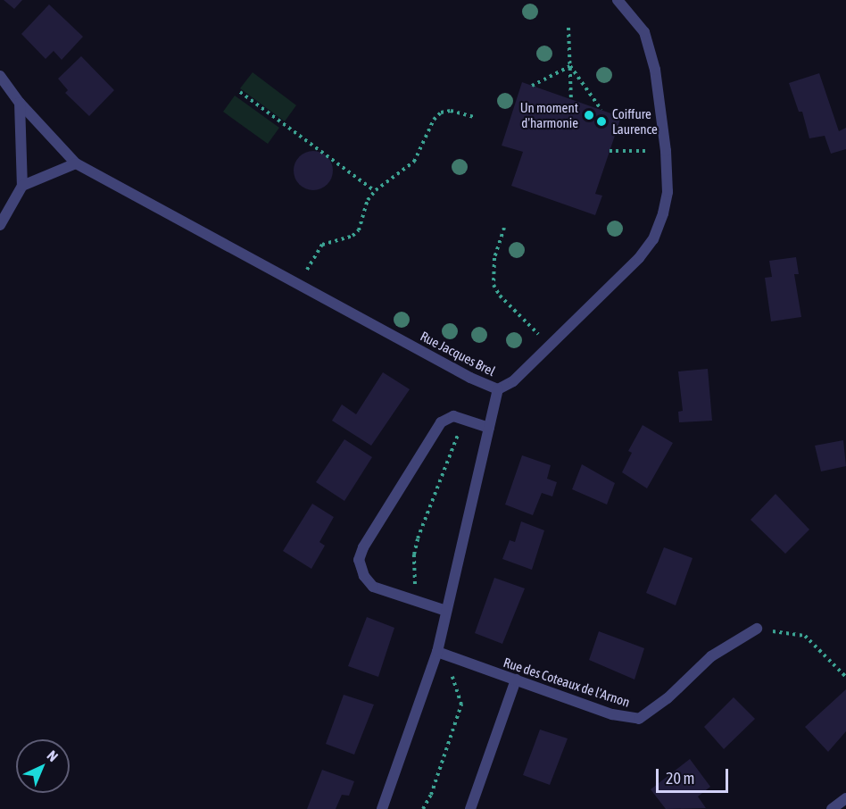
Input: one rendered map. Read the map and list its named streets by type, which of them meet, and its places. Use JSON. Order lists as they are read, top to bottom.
{
  "streets": {
    "street": ["Rue Jacques Brel", "Rue des Coteaux de l'Arnon"]
  },
  "places": ["Un moment d'harmonie", "Coiffure Laurence"],
  "scale_bar": "20 m",
  "north": "top right"
}
